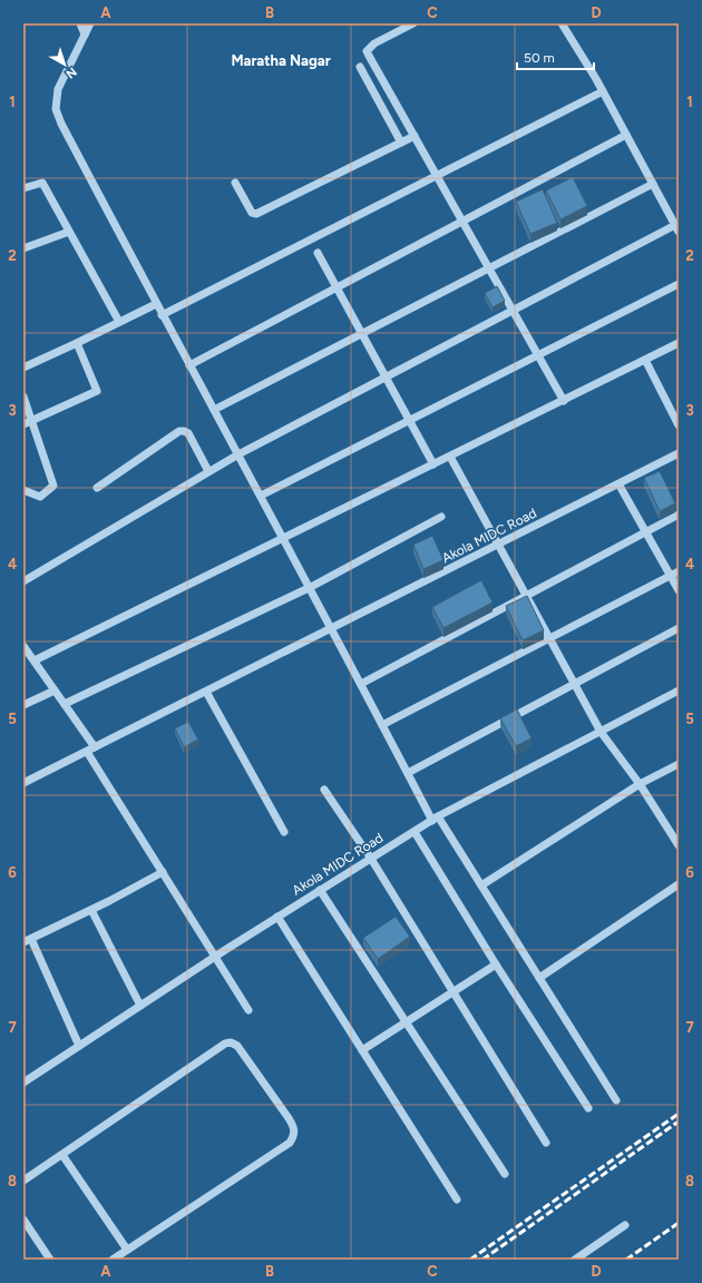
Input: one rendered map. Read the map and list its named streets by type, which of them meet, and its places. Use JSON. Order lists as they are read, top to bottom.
{
  "streets": {
    "street": ["Akola MIDC Road"]
  },
  "districts": ["Maratha Nagar"],
  "scale_bar": "50 m",
  "north": "bottom right",
  "grid": {
    "columns": [
      "A",
      "B",
      "C",
      "D"
    ],
    "rows": [
      "1",
      "2",
      "3",
      "4",
      "5",
      "6",
      "7",
      "8"
    ]
  }
}
